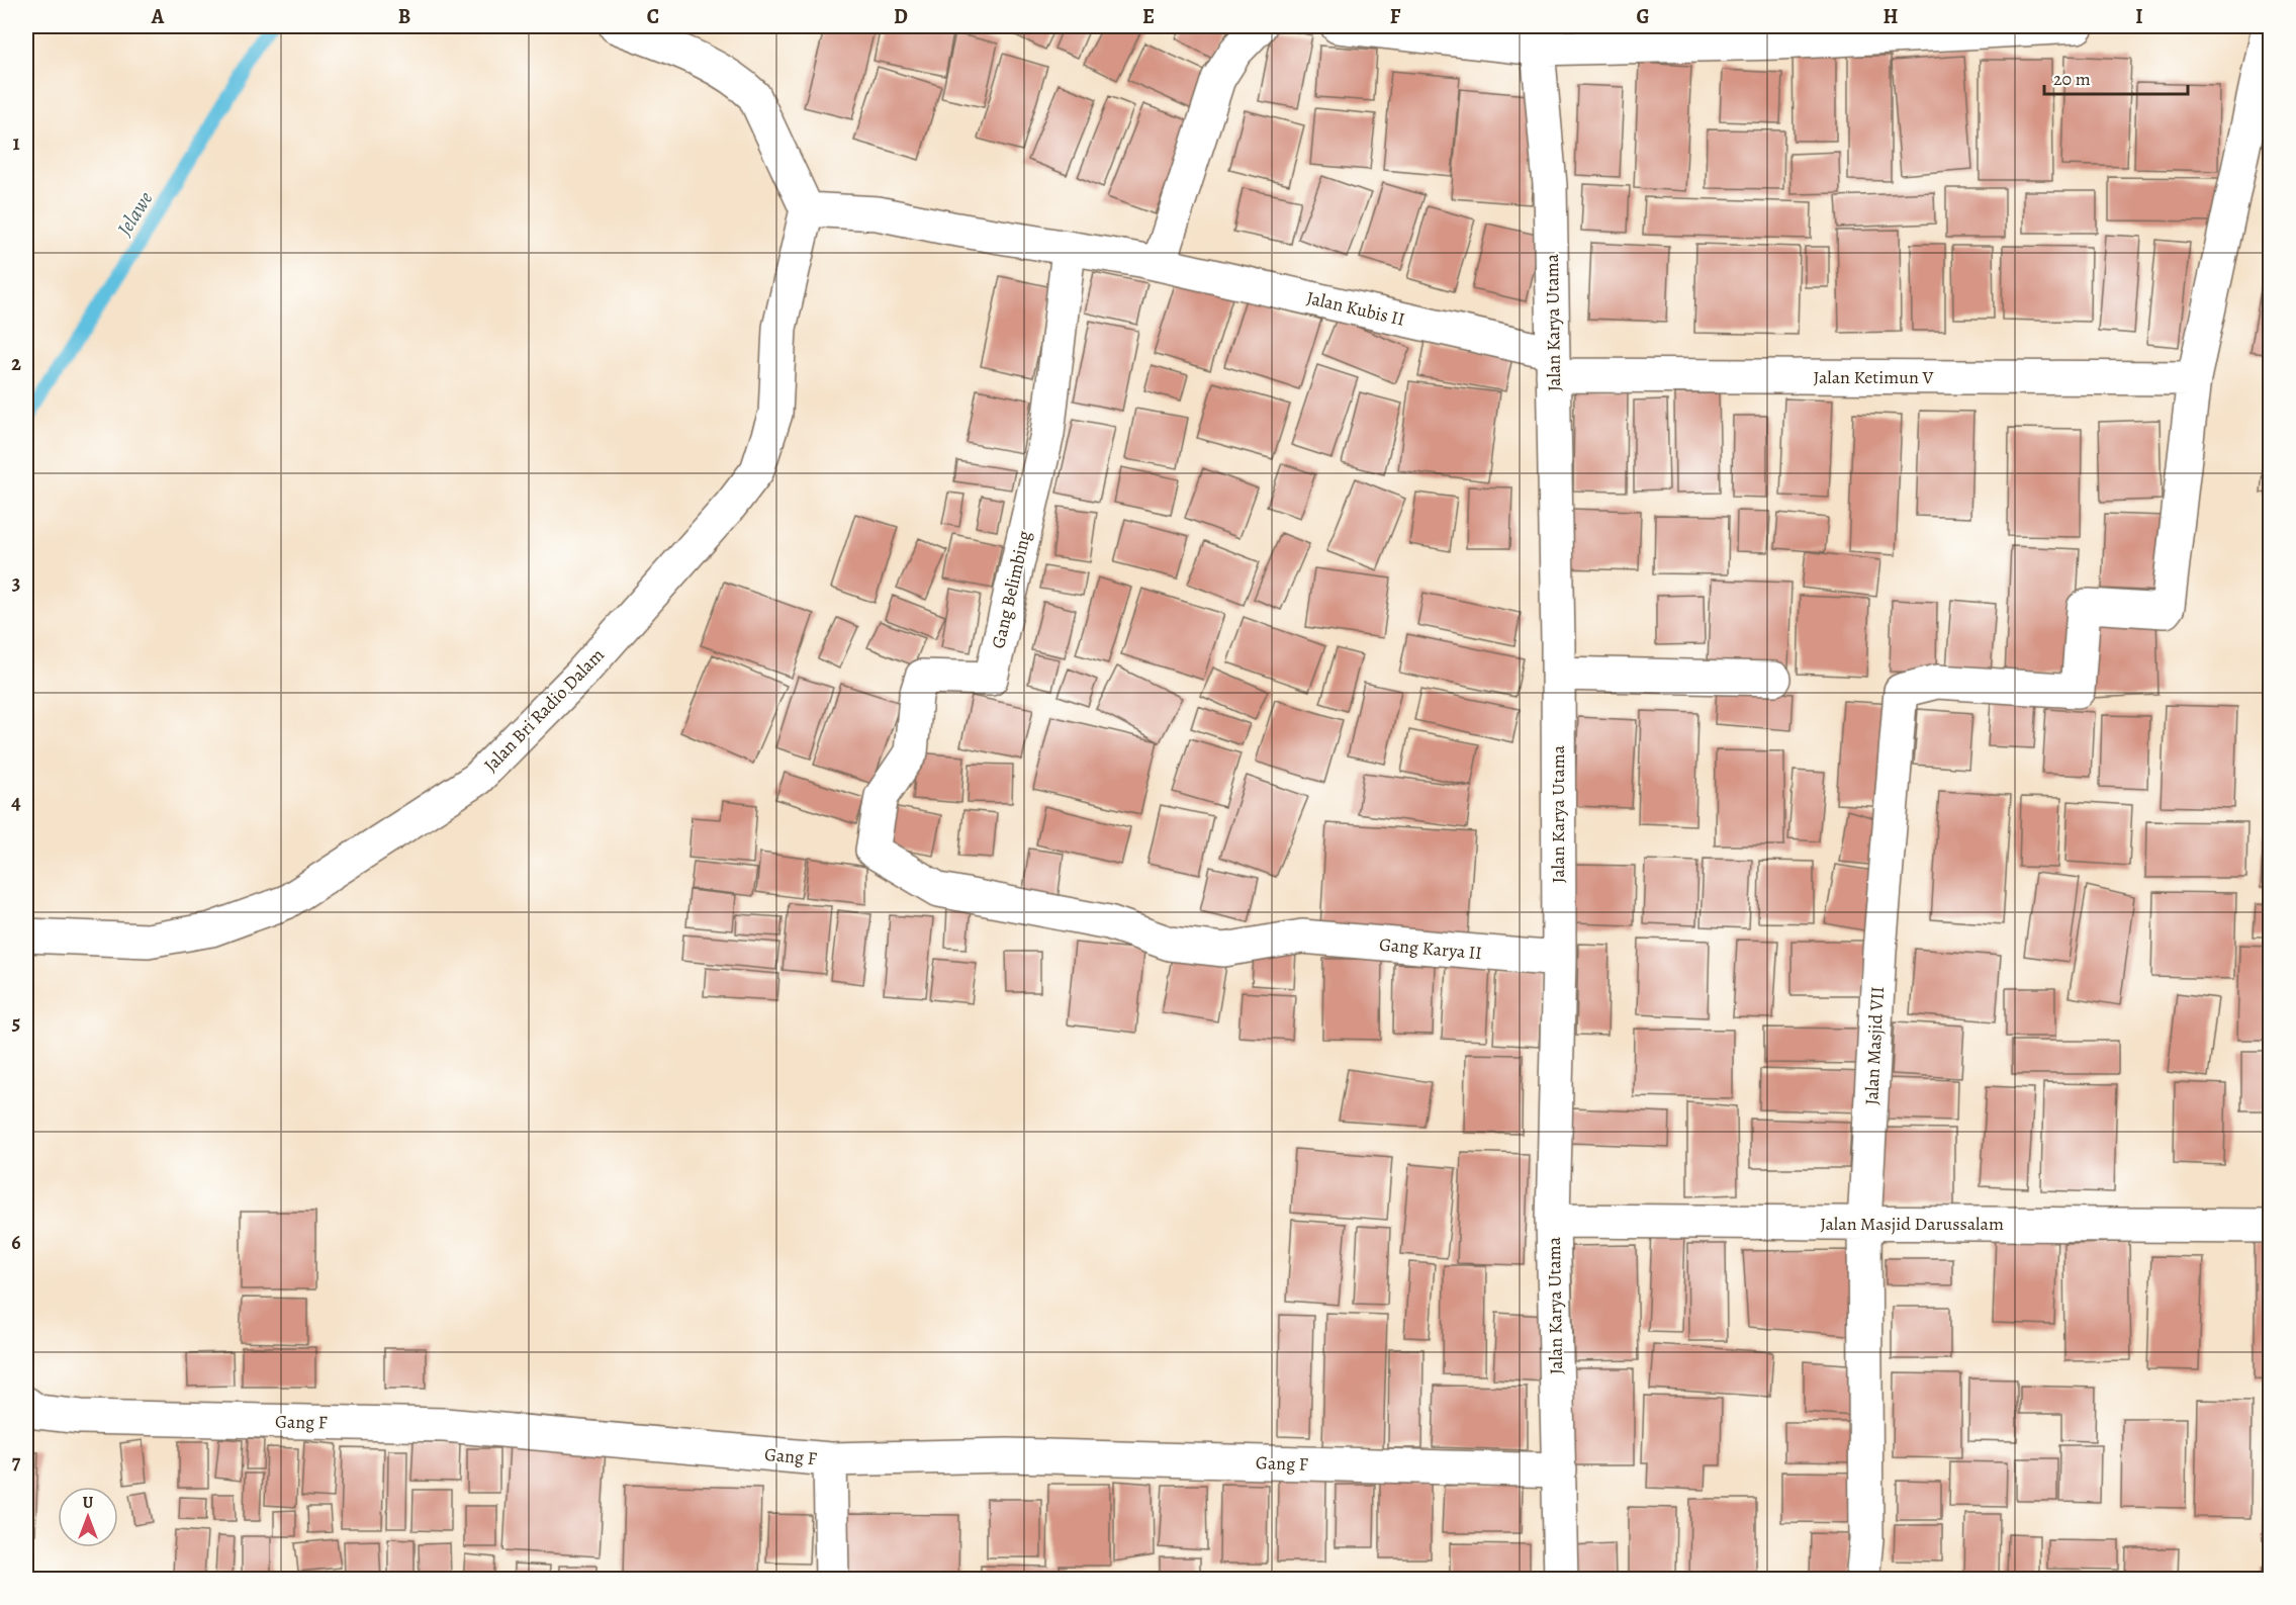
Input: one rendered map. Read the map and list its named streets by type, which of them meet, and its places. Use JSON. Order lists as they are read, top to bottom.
{
  "streets": {
    "street": [
      "Jalan Kubis II",
      "Jalan Karya Utama",
      "Jalan Ketimun V",
      "Gang Belimbing",
      "Jalan Bri Radio Dalam",
      "Gang Karya II",
      "Jalan Masjid VII",
      "Jalan Masjid Darussalam",
      "Gang F"
    ]
  },
  "crossings": [
    ["Jalan Kubis II", "Jalan Karya Utama"],
    ["Jalan Kubis II", "Jalan Ketimun V"],
    ["Jalan Kubis II", "Gang Belimbing"],
    ["Jalan Kubis II", "Jalan Bri Radio Dalam"],
    ["Jalan Karya Utama", "Jalan Ketimun V"],
    ["Jalan Karya Utama", "Gang Karya II"],
    ["Jalan Karya Utama", "Jalan Masjid Darussalam"],
    ["Jalan Karya Utama", "Gang F"],
    ["Jalan Ketimun V", "Jalan Masjid VII"],
    ["Gang Belimbing", "Gang Karya II"],
    ["Jalan Masjid VII", "Jalan Masjid Darussalam"]
  ],
  "water": ["Jelawe"],
  "scale_bar": "20 m",
  "north": "top",
  "grid": {
    "columns": [
      "A",
      "B",
      "C",
      "D",
      "E",
      "F",
      "G",
      "H",
      "I"
    ],
    "rows": [
      "1",
      "2",
      "3",
      "4",
      "5",
      "6",
      "7"
    ]
  }
}
